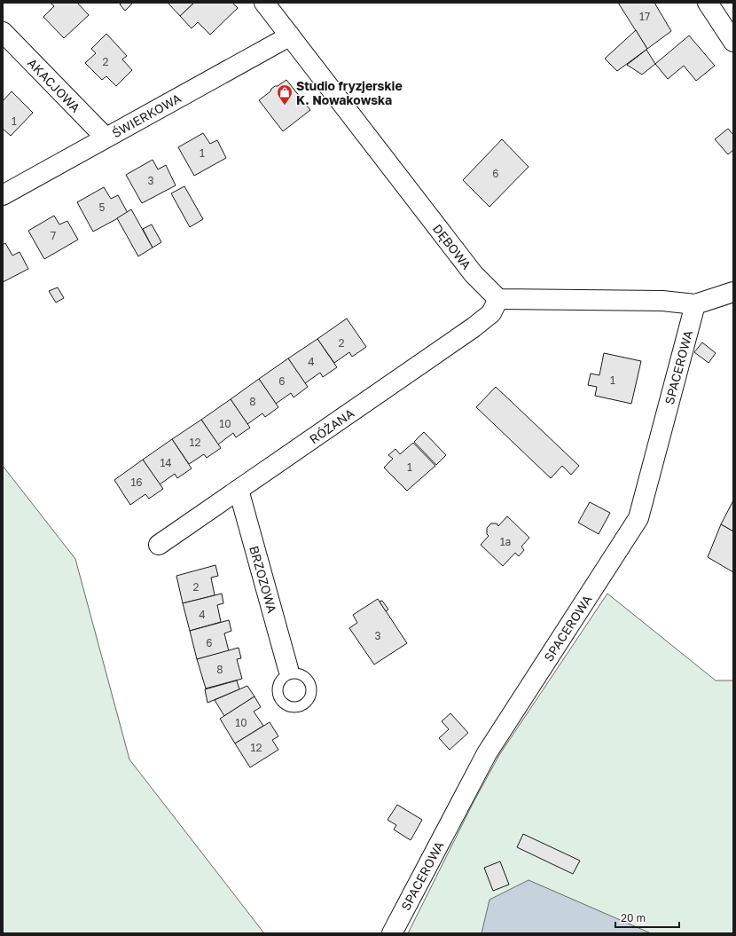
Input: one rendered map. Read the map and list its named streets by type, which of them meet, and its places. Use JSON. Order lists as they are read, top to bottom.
{
  "streets": {
    "street": [
      "AKACJOWA",
      "ŚWIERKOWA",
      "DĘBOWA",
      "SPACEROWA",
      "RÓŻANA",
      "BRZOZOWA"
    ]
  },
  "crossings": [
    ["AKACJOWA", "ŚWIERKOWA"],
    ["ŚWIERKOWA", "DĘBOWA"],
    ["DĘBOWA", "RÓŻANA"],
    ["RÓŻANA", "BRZOZOWA"]
  ],
  "places": {
    "shop": ["Studio fryzjerskie K. Nowakowska"]
  },
  "house_numbers": [
    "17",
    "2",
    "1",
    "1",
    "6",
    "3",
    "5",
    "7",
    "2",
    "4",
    "1",
    "6",
    "8",
    "10",
    "12",
    "14",
    "1",
    "16",
    "1a",
    "2",
    "4",
    "3",
    "6",
    "8",
    "10",
    "12"
  ],
  "scale_bar": "20 m"
}
